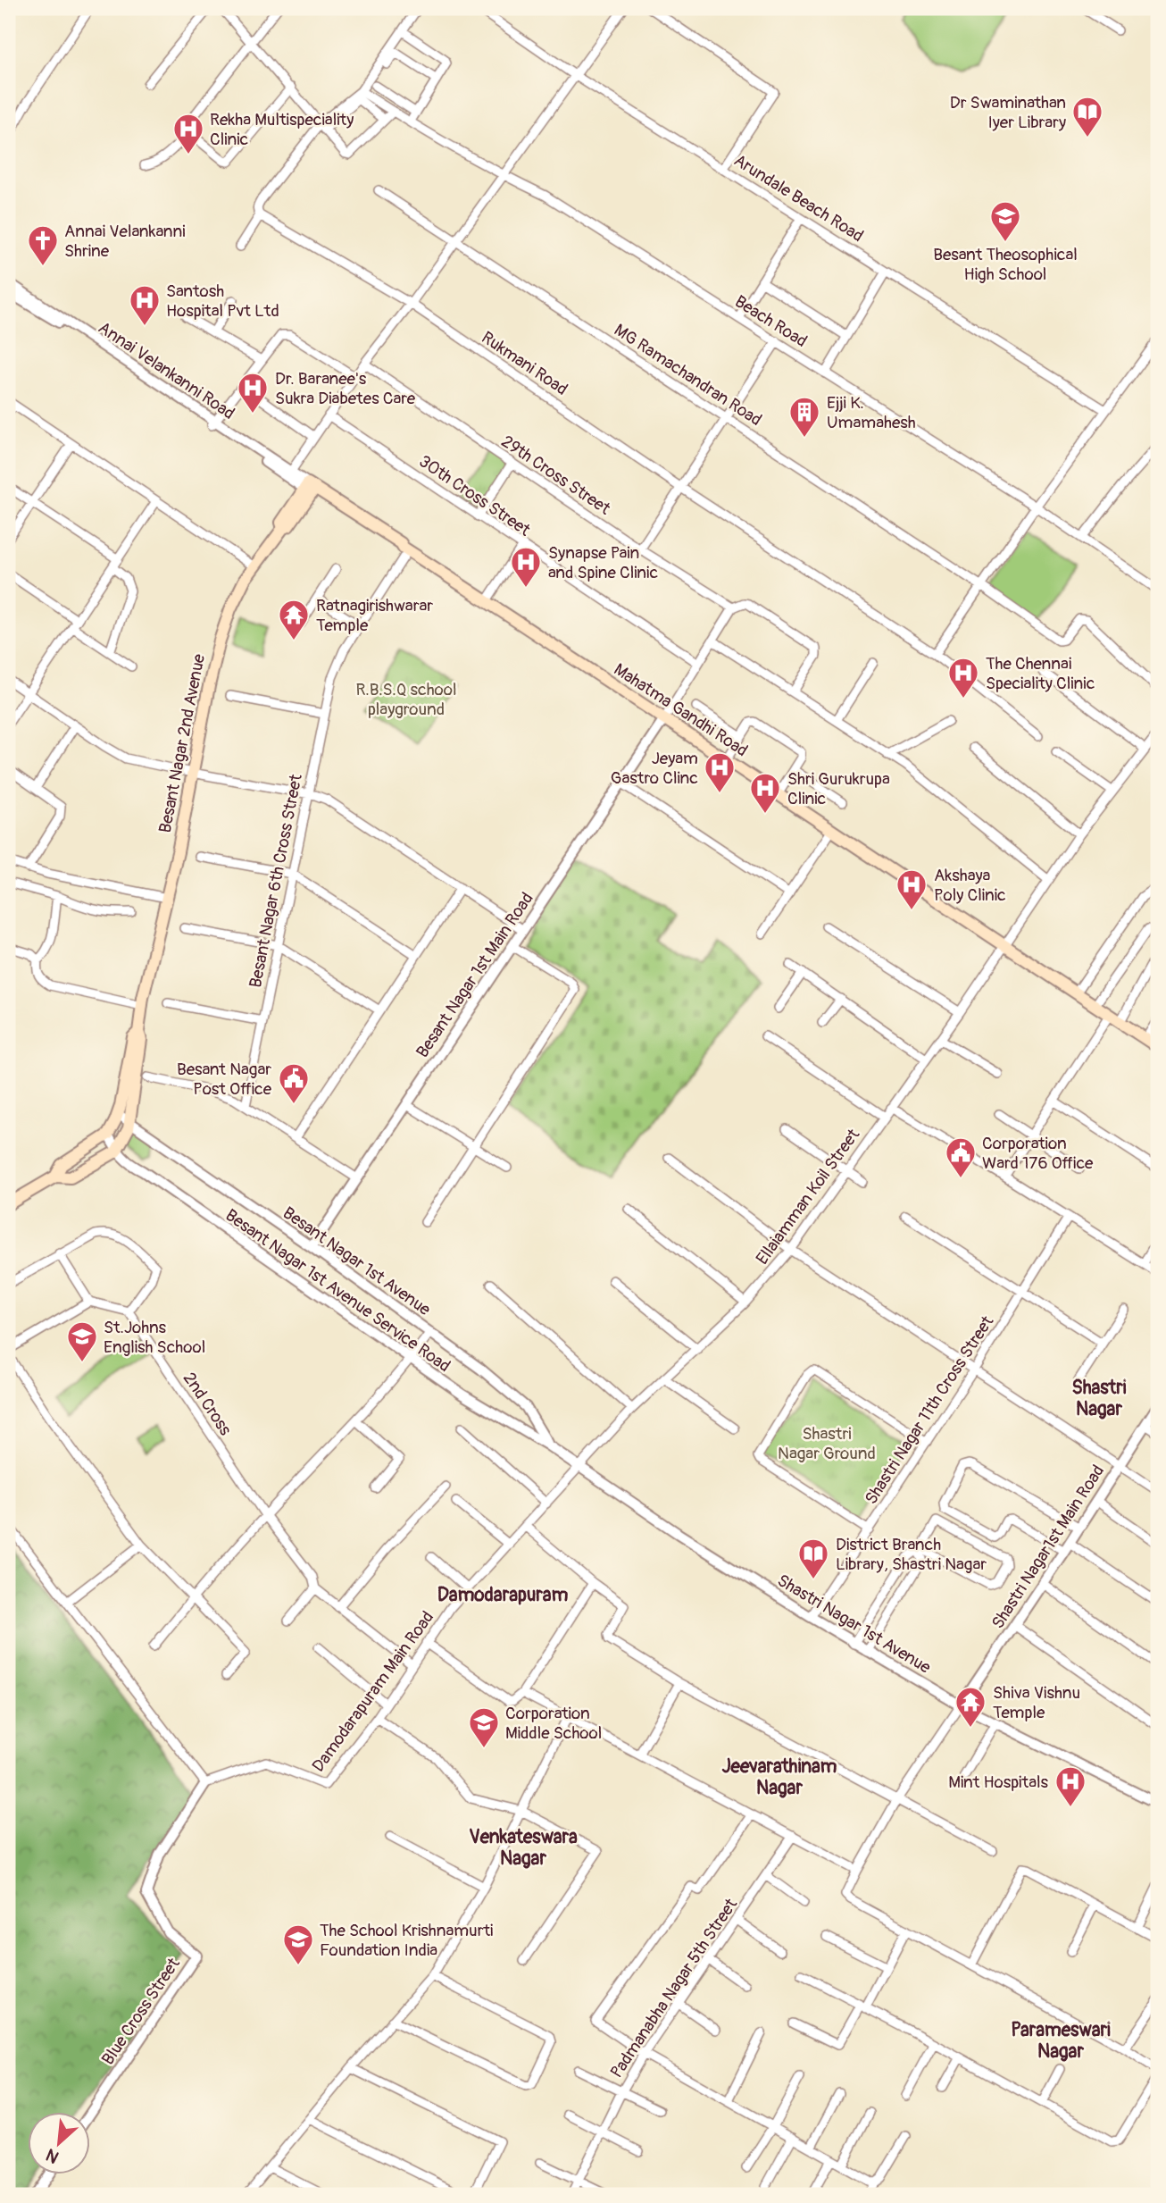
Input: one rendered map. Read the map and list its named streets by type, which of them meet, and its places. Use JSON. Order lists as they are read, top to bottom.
{
  "streets": {
    "main road": ["Mahatma Gandhi Road", "Besant Nagar 2nd Avenue"],
    "street": [
      "Arundale Beach Road",
      "Beach Road",
      "Rukmani Road",
      "Annai Velankanni Road",
      "MG Ramachandran Road",
      "29th Cross Street",
      "30th Cross Street",
      "Besant Nagar 6th Cross Street",
      "Besant Nagar 1st Main Road",
      "Ellaiamman Koil Street",
      "Besant Nagar 1st Avenue",
      "Besant Nagar 1st Avenue Service Road",
      "2nd Cross",
      "Shastri Nagar 11th Cross Street",
      "Shastri Nagar1st Main Road",
      "Shastri Nagar 1st Avenue",
      "Damodarapuram Main Road",
      "Padmanabha Nagar 5th Street",
      "Blue Cross Street"
    ]
  },
  "crossings": [
    ["Annai Velankanni Road", "Mahatma Gandhi Road"],
    ["Annai Velankanni Road", "Besant Nagar 2nd Avenue"],
    ["Mahatma Gandhi Road", "Besant Nagar 2nd Avenue"],
    ["Mahatma Gandhi Road", "Besant Nagar 6th Cross Street"],
    ["Mahatma Gandhi Road", "Besant Nagar 1st Main Road"],
    ["Mahatma Gandhi Road", "Ellaiamman Koil Street"],
    ["Besant Nagar 1st Main Road", "Besant Nagar 1st Avenue"],
    ["Ellaiamman Koil Street", "Shastri Nagar 1st Avenue"],
    ["Ellaiamman Koil Street", "Damodarapuram Main Road"],
    ["Besant Nagar 1st Avenue", "Besant Nagar 1st Avenue Service Road"],
    ["Besant Nagar 1st Avenue", "Shastri Nagar 1st Avenue"],
    ["Besant Nagar 1st Avenue Service Road", "Shastri Nagar 1st Avenue"],
    ["Shastri Nagar 11th Cross Street", "Shastri Nagar 1st Avenue"],
    ["Shastri Nagar1st Main Road", "Shastri Nagar 1st Avenue"],
    ["Shastri Nagar 1st Avenue", "Damodarapuram Main Road"],
    ["Damodarapuram Main Road", "Blue Cross Street"]
  ],
  "districts": [
    "Shastri Nagar",
    "Damodarapuram",
    "Jeevarathinam Nagar",
    "Venkateswara Nagar",
    "Parameswari Nagar"
  ],
  "parks": ["R.B.S.Q school playground", "Shastri Nagar Ground"],
  "places": {
    "library": ["Dr Swaminathan Iyer Library", "District Branch Library, Shastri Nagar"],
    "hospital": [
      "Rekha Multispeciality Clinic",
      "Santosh Hospital Pvt Ltd",
      "Dr. Baranee's Sukra Diabetes Care",
      "Synapse Pain and Spine Clinic",
      "The Chennai Speciality Clinic",
      "Jeyam Gastro Clinc",
      "Shri Gurukrupa Clinic",
      "Akshaya Poly Clinic",
      "Mint Hospitals"
    ],
    "school or university": [
      "Besant Theosophical High School",
      "St.Johns English School",
      "Corporation Middle School",
      "The School Krishnamurti Foundation India"
    ],
    "church": ["Annai Velankanni Shrine"],
    "building": ["Ejji K. Umamahesh"],
    "temple": ["Ratnagirishwarar Temple", "Shiva Vishnu Temple"],
    "public building": ["Besant Nagar Post Office", "Corporation Ward 176 Office"]
  },
  "north": "bottom left"
}
